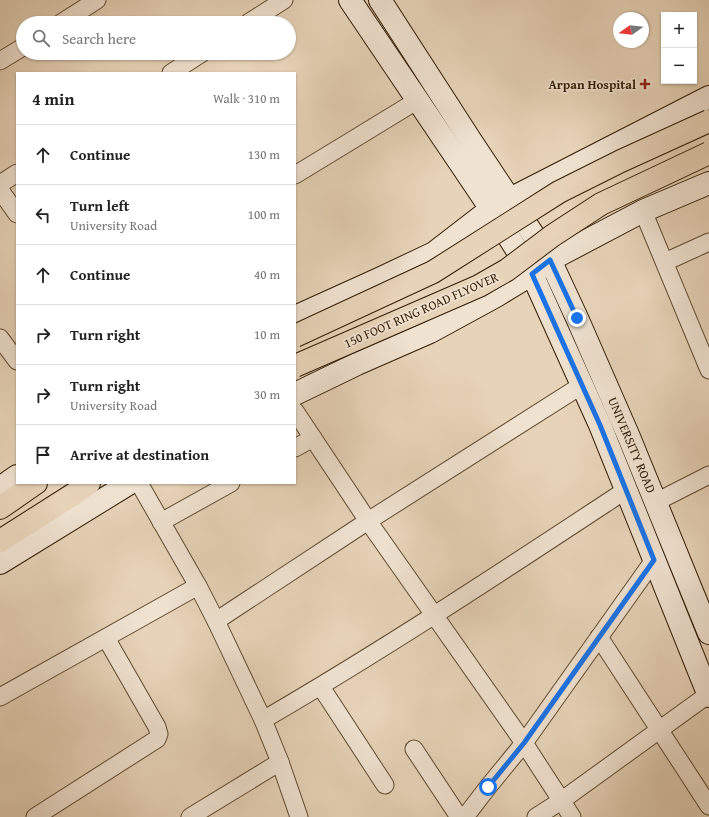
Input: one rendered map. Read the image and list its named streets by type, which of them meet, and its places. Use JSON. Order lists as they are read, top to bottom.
{
  "streets": {
    "highway": ["150 FOOT RING ROAD FLYOVER"],
    "street": ["UNIVERSITY ROAD"]
  },
  "places": {
    "health": ["Arpan Hospital"]
  },
  "north": "left",
  "page": {
    "map_buttons": ["+", "−"],
    "search": "Search here",
    "heading": ["4 min", "Walk · 310 m"],
    "list": [
      ["Continue", "130 m"],
      ["Turn left", "University Road", "100 m"],
      ["Continue", "40 m"],
      ["Turn right", "10 m"],
      ["Turn right", "University Road", "30 m"],
      "Arrive at destination"
    ]
  }
}
